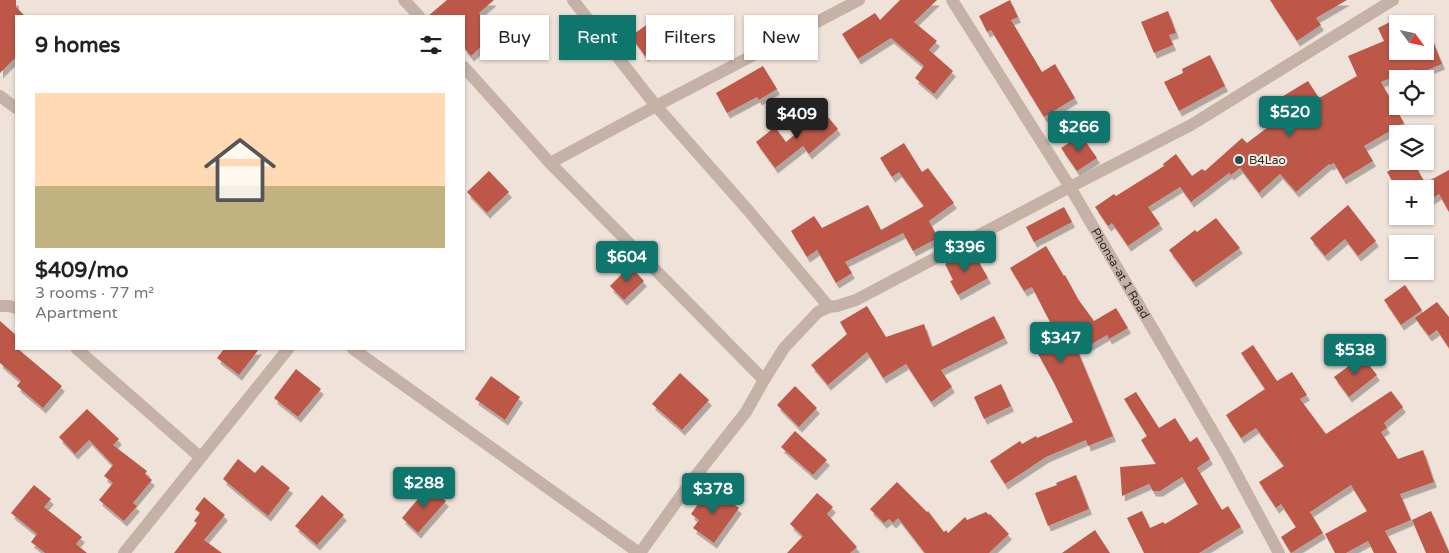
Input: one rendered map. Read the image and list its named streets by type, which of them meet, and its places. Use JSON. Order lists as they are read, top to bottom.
{
  "streets": {
    "street": ["Phonsa-at 1 Road"]
  },
  "places": ["B4Lao"],
  "north": "bottom right",
  "page": {
    "map_buttons": ["+", "−"],
    "chip": [
      "Buy",
      "Rent",
      "Filters",
      "New"
    ],
    "heading": "9 homes",
    "list": [
      {
        "name": "$409/mo",
        "note": "3 rooms · 77 m² · Apartment"
      }
    ],
    "price": [
      "$520",
      "$409",
      "$266",
      "$396",
      "$604",
      "$347",
      "$538",
      "$288",
      "$378"
    ]
  }
}
